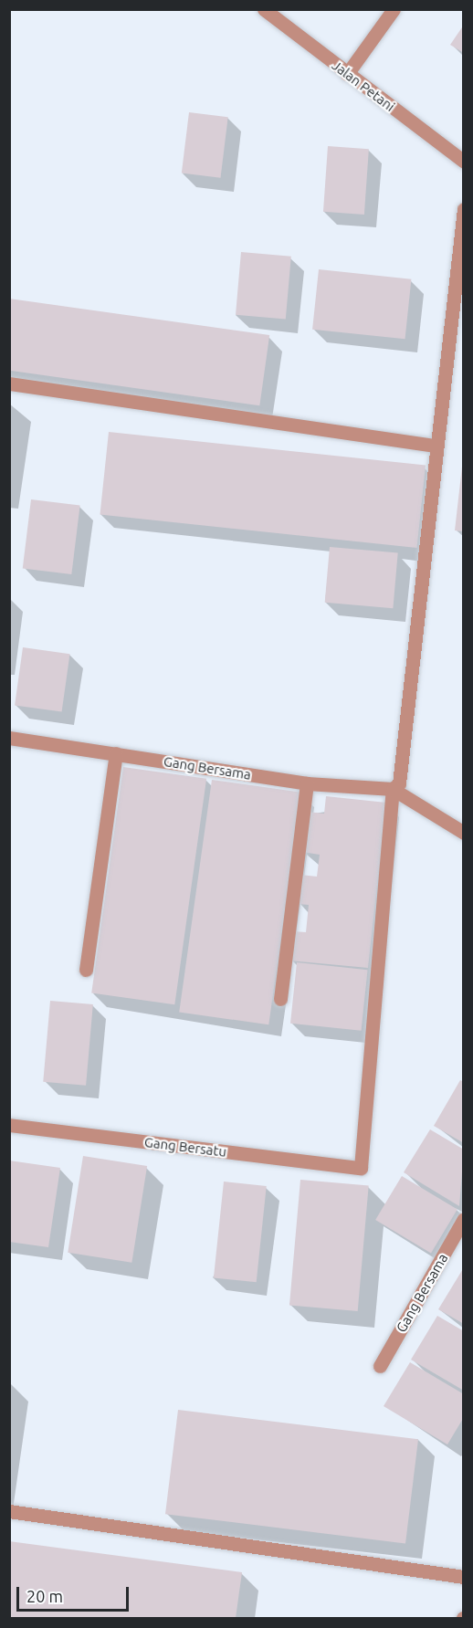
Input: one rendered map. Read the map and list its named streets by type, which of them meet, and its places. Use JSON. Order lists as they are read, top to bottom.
{
  "streets": {
    "street": ["Jalan Petani", "Gang Bersama", "Gang Bersatu"]
  },
  "crossings": [
    ["Gang Bersama", "Gang Bersatu"]
  ],
  "scale_bar": "20 m"
}
